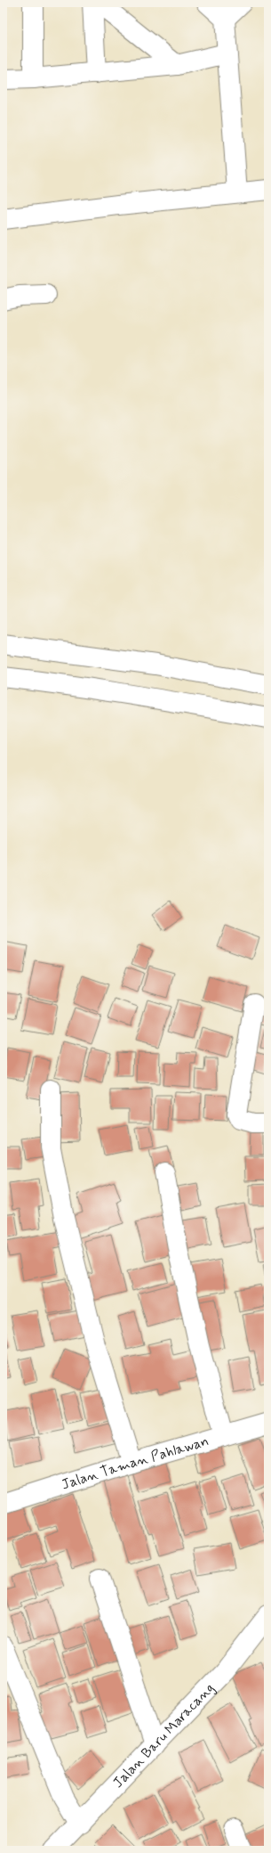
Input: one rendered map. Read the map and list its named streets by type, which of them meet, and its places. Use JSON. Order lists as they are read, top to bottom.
{
  "streets": {
    "main road": ["Jalan Taman Pahlawan", "Jalan Baru Maracang"]
  }
}
